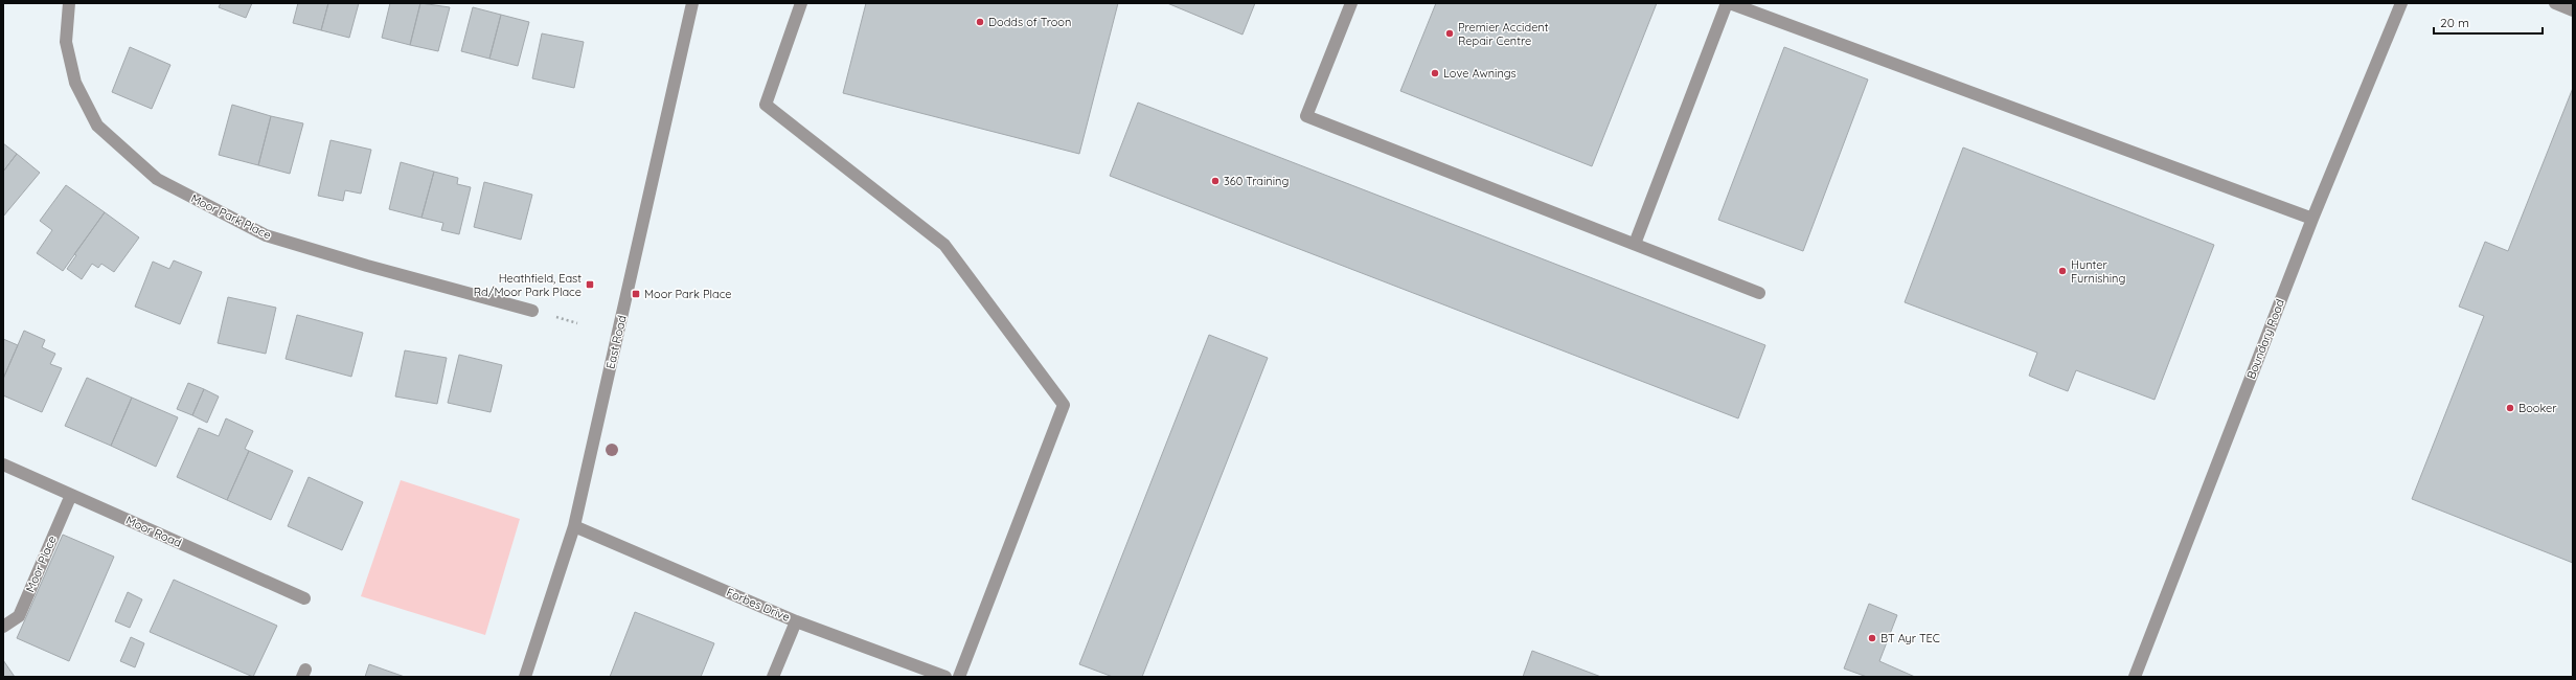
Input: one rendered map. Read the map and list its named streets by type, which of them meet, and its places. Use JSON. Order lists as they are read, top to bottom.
{
  "streets": {
    "street": [
      "Moor Park Place",
      "Boundary Road",
      "East Road",
      "Moor Road",
      "Moor Place",
      "Forbes Drive"
    ]
  },
  "crossings": [
    ["East Road", "Forbes Drive"],
    ["Moor Road", "Moor Place"]
  ],
  "places": {
    "other": [
      "Dodds of Troon",
      "Premier Accident Repair Centre",
      "Love Awnings",
      "360 Training",
      "Hunter Furnishing",
      "Booker",
      "BT Ayr TEC"
    ],
    "transit": ["Heathfield, East Rd/Moor Park Place", "Moor Park Place"]
  },
  "scale_bar": "20 m"
}
